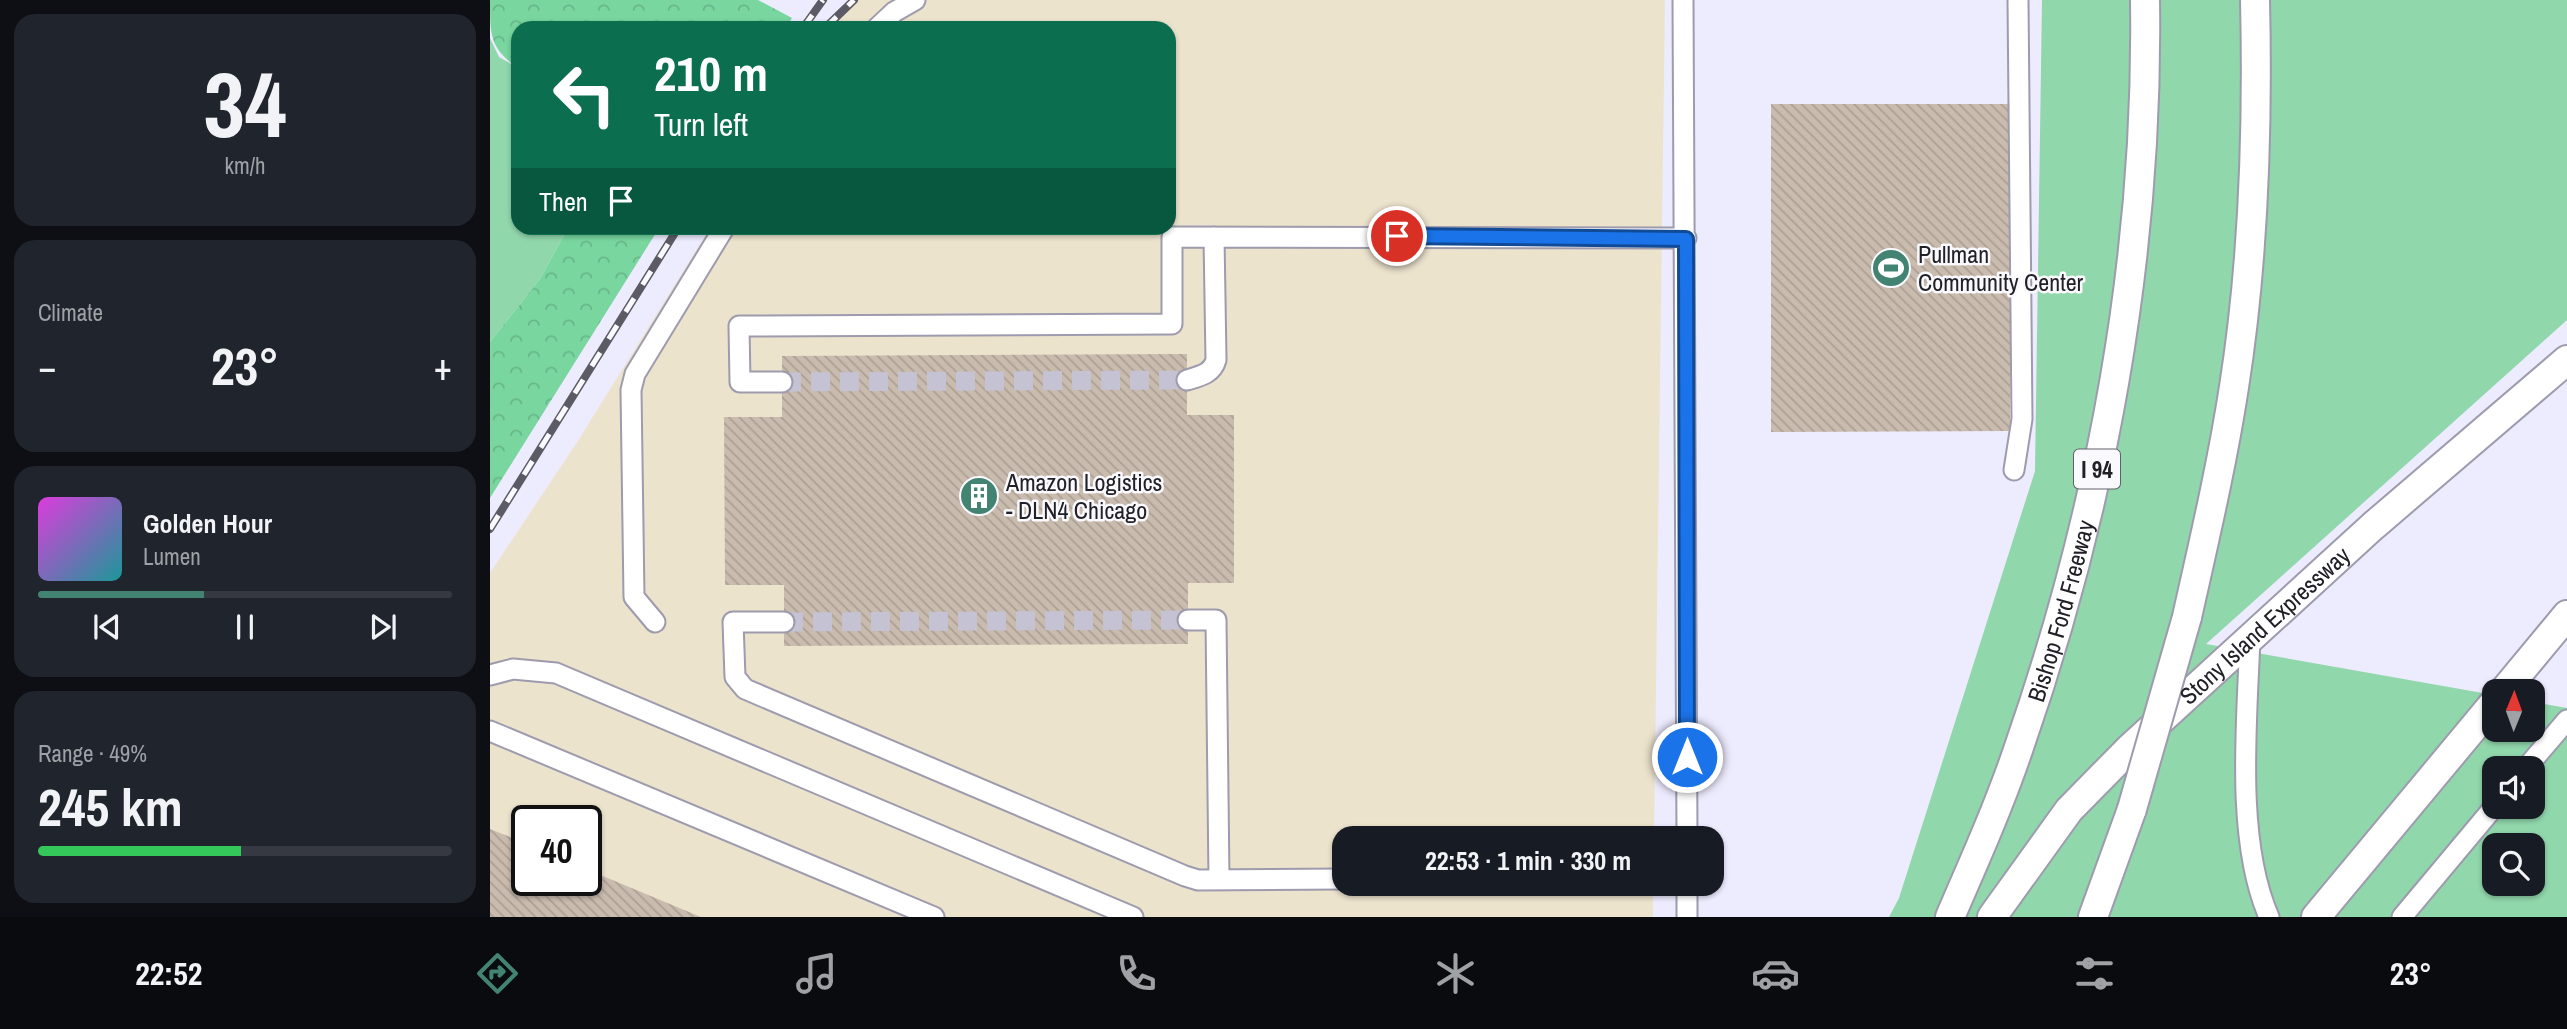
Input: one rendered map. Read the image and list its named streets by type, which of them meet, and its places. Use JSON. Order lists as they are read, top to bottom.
{
  "streets": {
    "highway": ["I 94", "Bishop Ford Freeway", "Stony Island Expressway"]
  },
  "places": {
    "sports": ["Pullman Community Center"],
    "building": ["Amazon Logistics - DLN4 Chicago"]
  },
  "north": "top",
  "page": {
    "tile": [
      ["34", "km/h"],
      "Climate",
      ["Range · 49%", "245 km"]
    ],
    "turn": ["210 m", "Turn left"],
    "then": "Then",
    "heat": ["−", "23°", "+"],
    "song": ["Golden Hour", "Lumen"],
    "limit": "40",
    "trip": "22:53 · 1 min · 330 m",
    "tabs": ["22:52", "23°"]
  }
}
